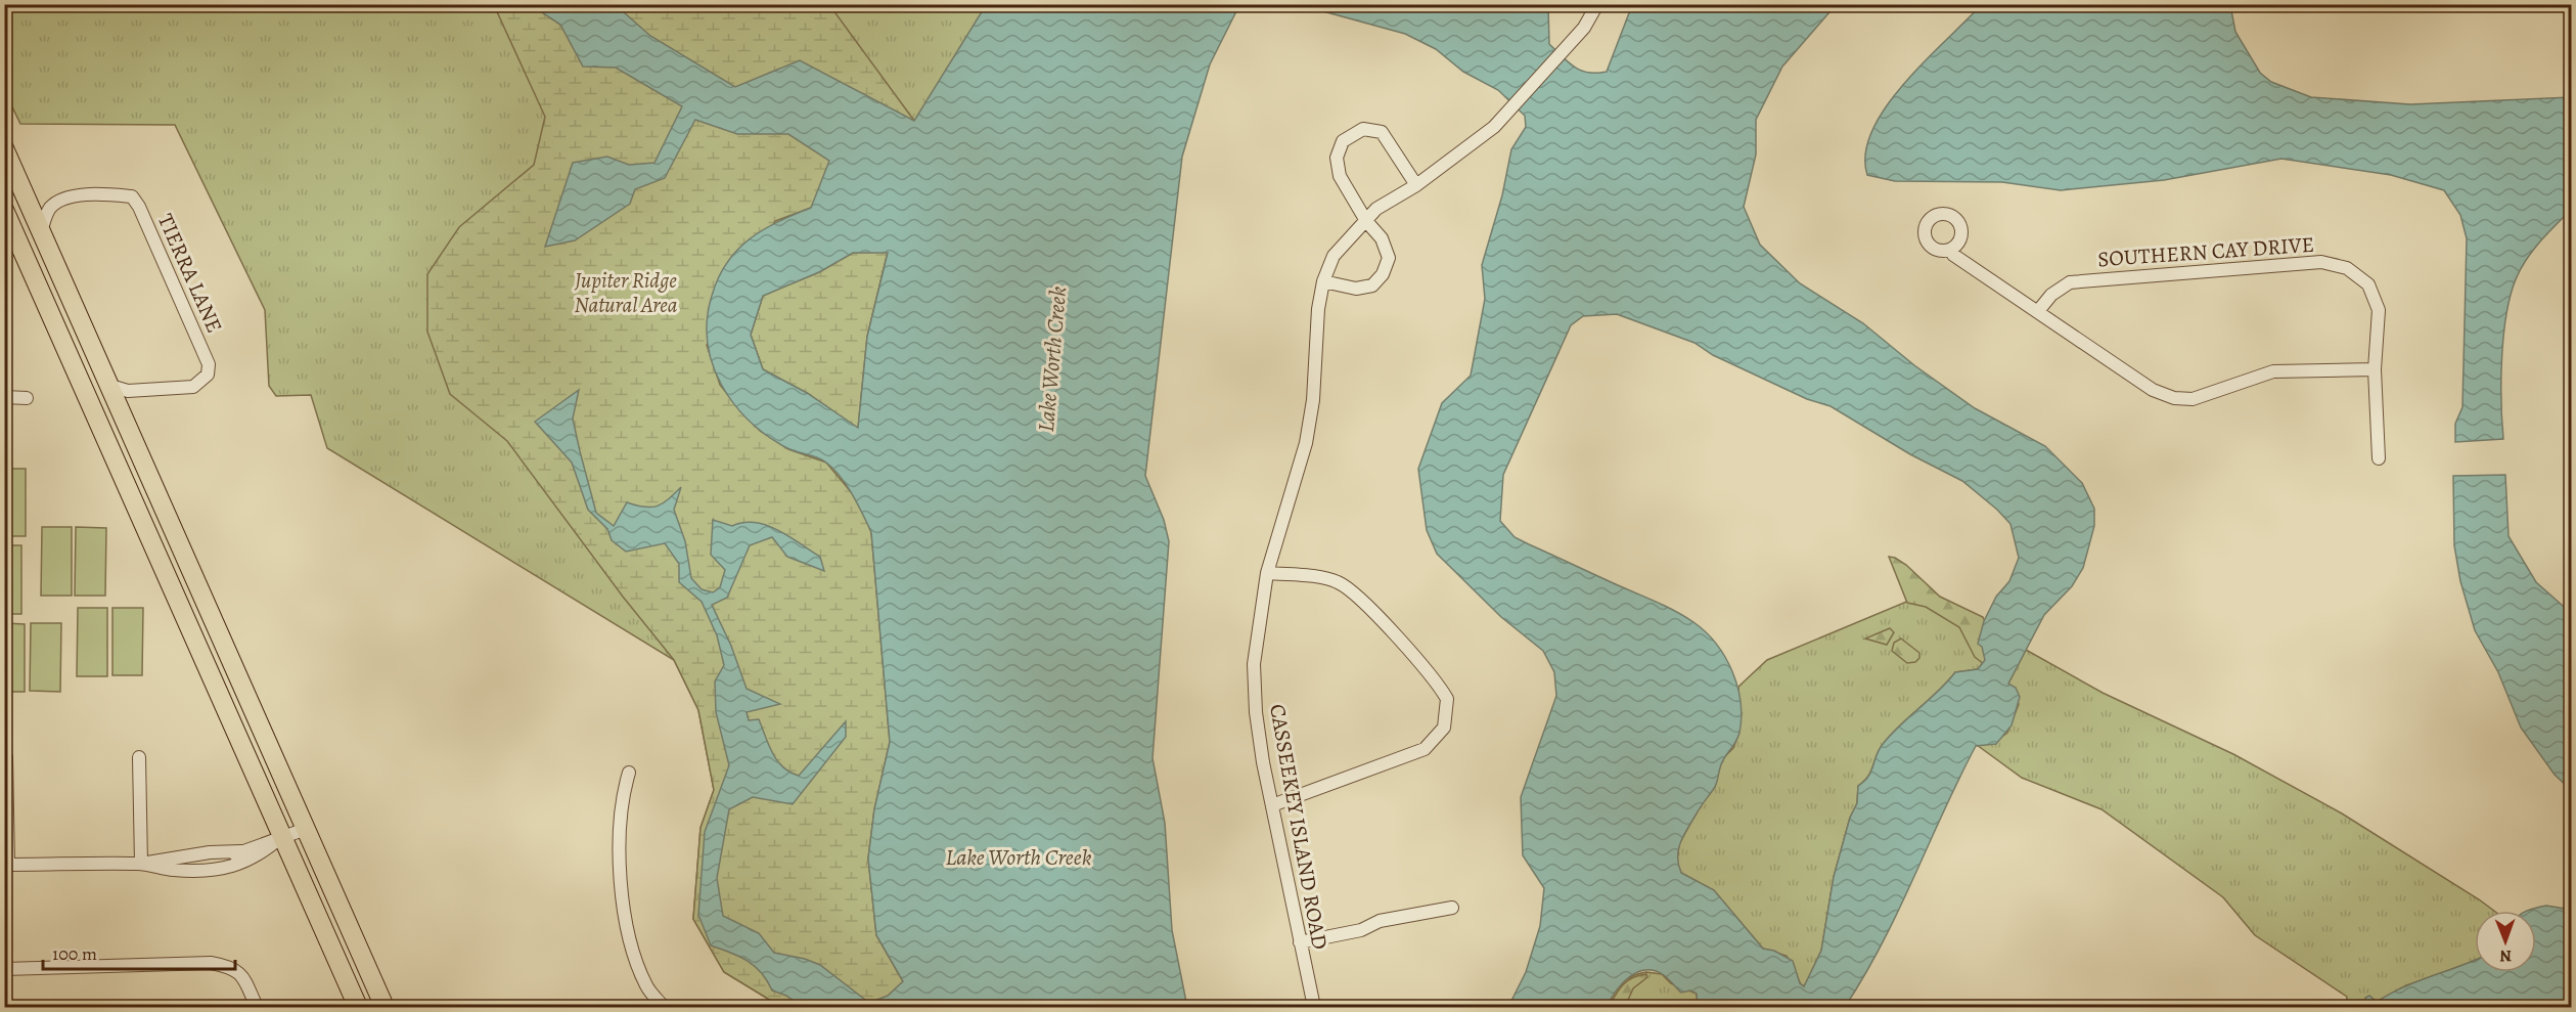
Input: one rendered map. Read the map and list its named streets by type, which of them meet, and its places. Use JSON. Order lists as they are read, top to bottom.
{
  "streets": {
    "street": ["SOUTHERN CAY DRIVE", "TIERRA LANE", "CASSEEKEY ISLAND ROAD"]
  },
  "water": ["Lake Worth Creek"],
  "parks": ["Jupiter Ridge Natural Area"],
  "scale_bar": "100 m",
  "north": "bottom"
}
